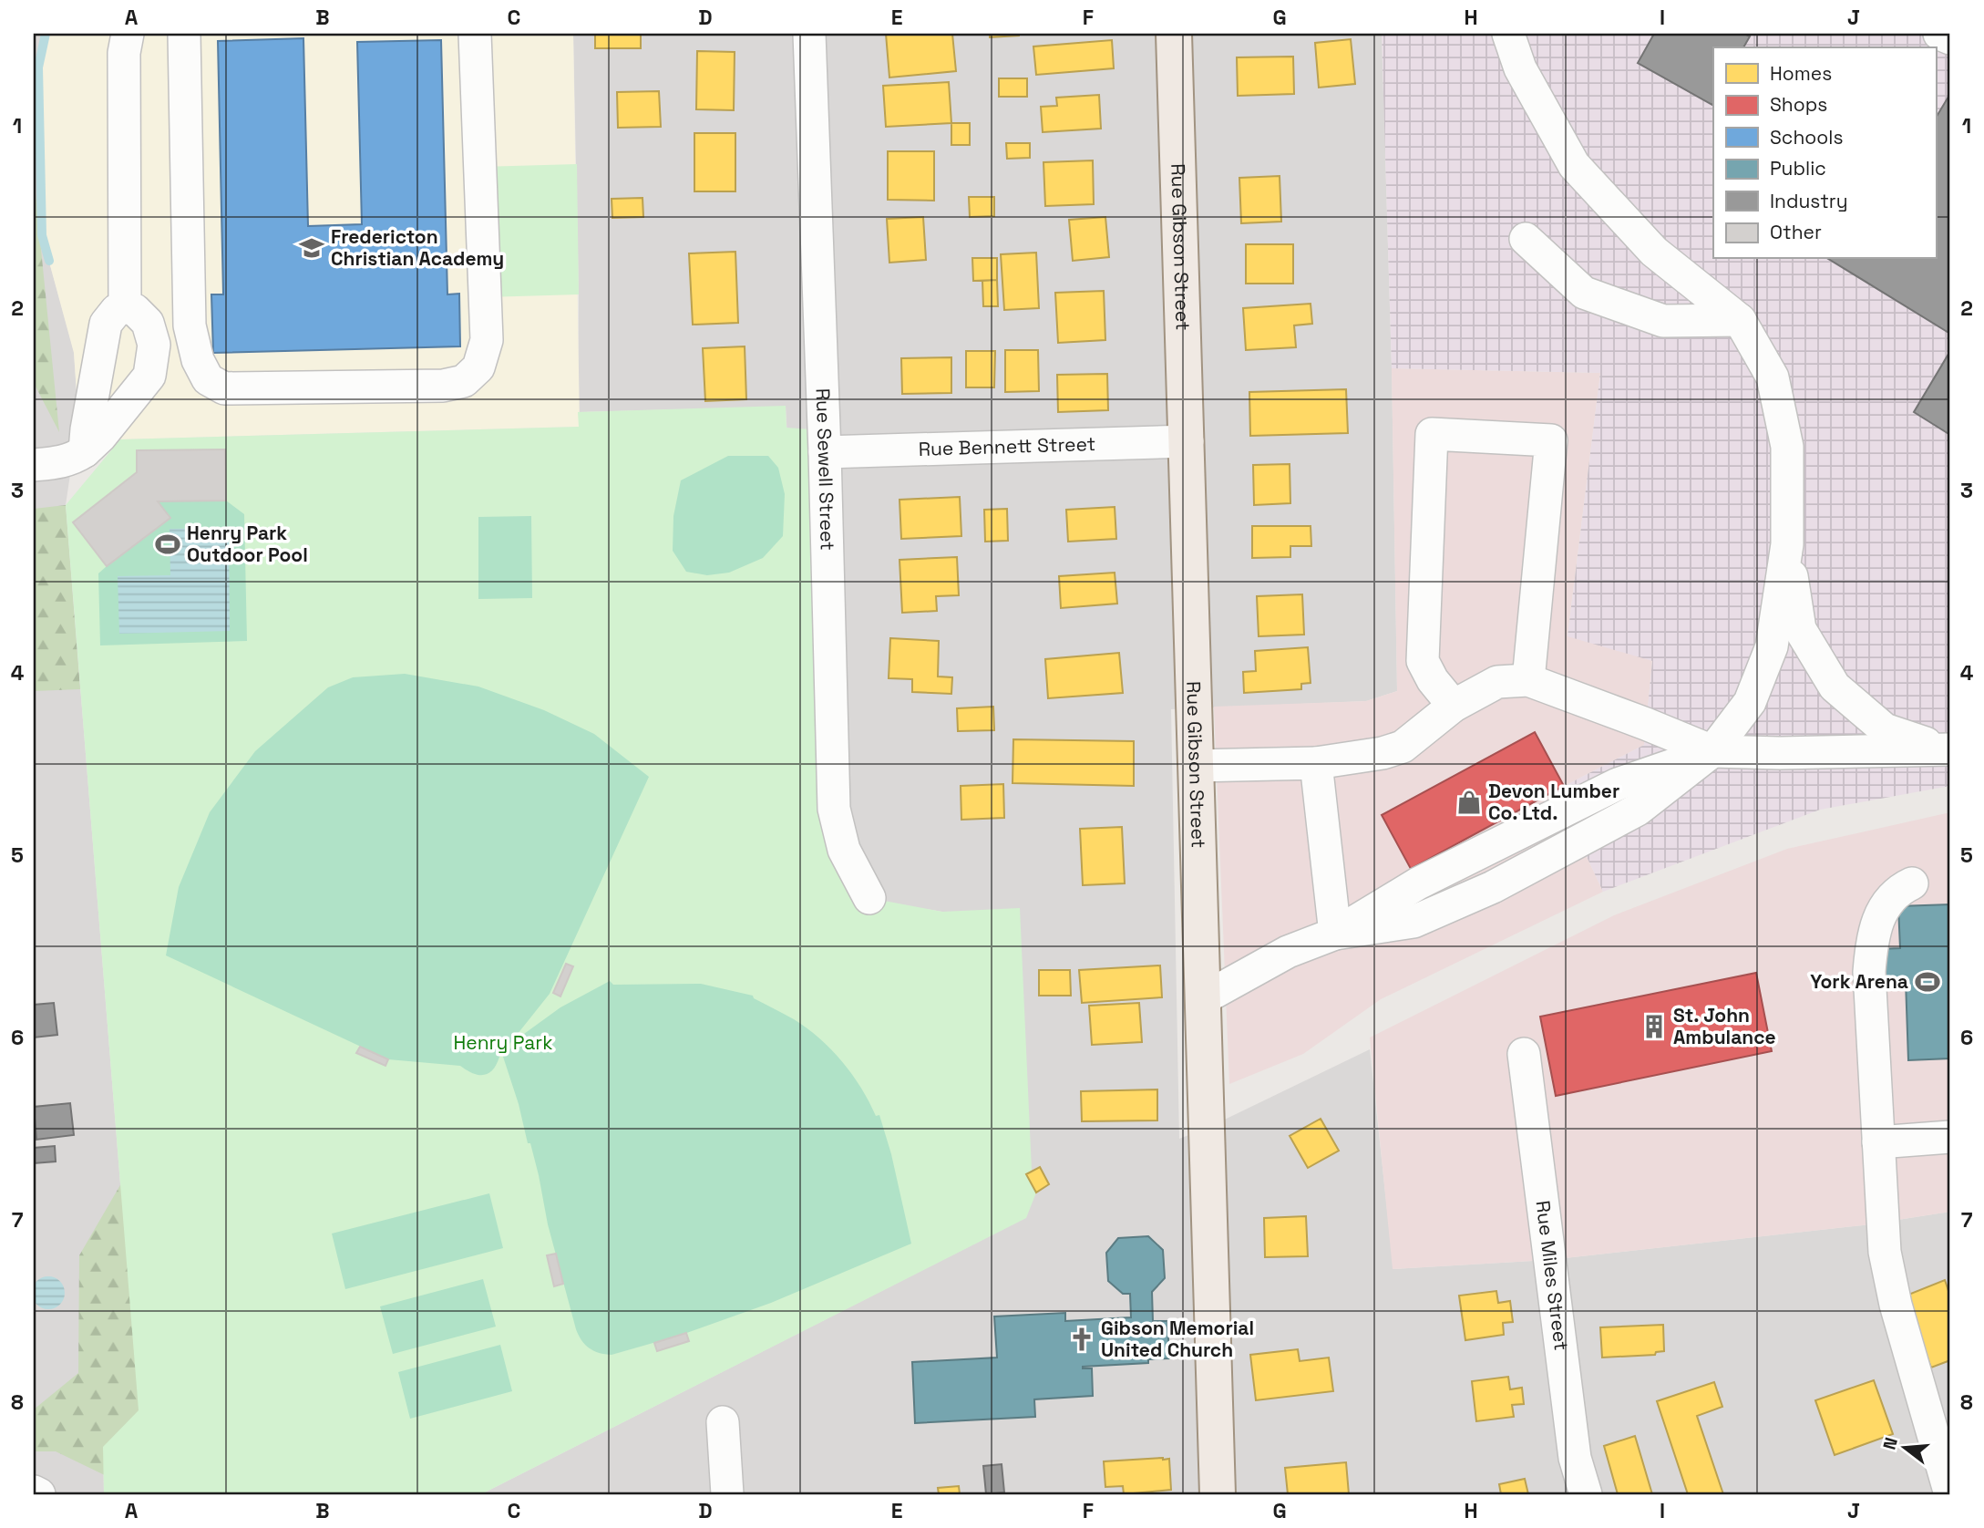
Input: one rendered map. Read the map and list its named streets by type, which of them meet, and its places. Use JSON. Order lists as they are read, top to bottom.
{
  "streets": {
    "main road": ["Rue Gibson Street"],
    "street": ["Rue Bennett Street", "Rue Sewell Street", "Rue Miles Street"]
  },
  "crossings": [
    ["Rue Gibson Street", "Rue Bennett Street"],
    ["Rue Bennett Street", "Rue Sewell Street"]
  ],
  "parks": ["Henry Park"],
  "places": {
    "school or university": ["Fredericton Christian Academy"],
    "sports": ["Henry Park Outdoor Pool", "York Arena"],
    "shop": ["Devon Lumber Co. Ltd."],
    "building": ["St. John Ambulance"],
    "church": ["Gibson Memorial United Church"]
  },
  "legend": [
    "Homes",
    "Shops",
    "Schools",
    "Public",
    "Industry",
    "Other"
  ],
  "north": "left",
  "grid": {
    "columns": [
      "A",
      "B",
      "C",
      "D",
      "E",
      "F",
      "G",
      "H",
      "I",
      "J"
    ],
    "rows": [
      "1",
      "2",
      "3",
      "4",
      "5",
      "6",
      "7",
      "8"
    ]
  }
}
